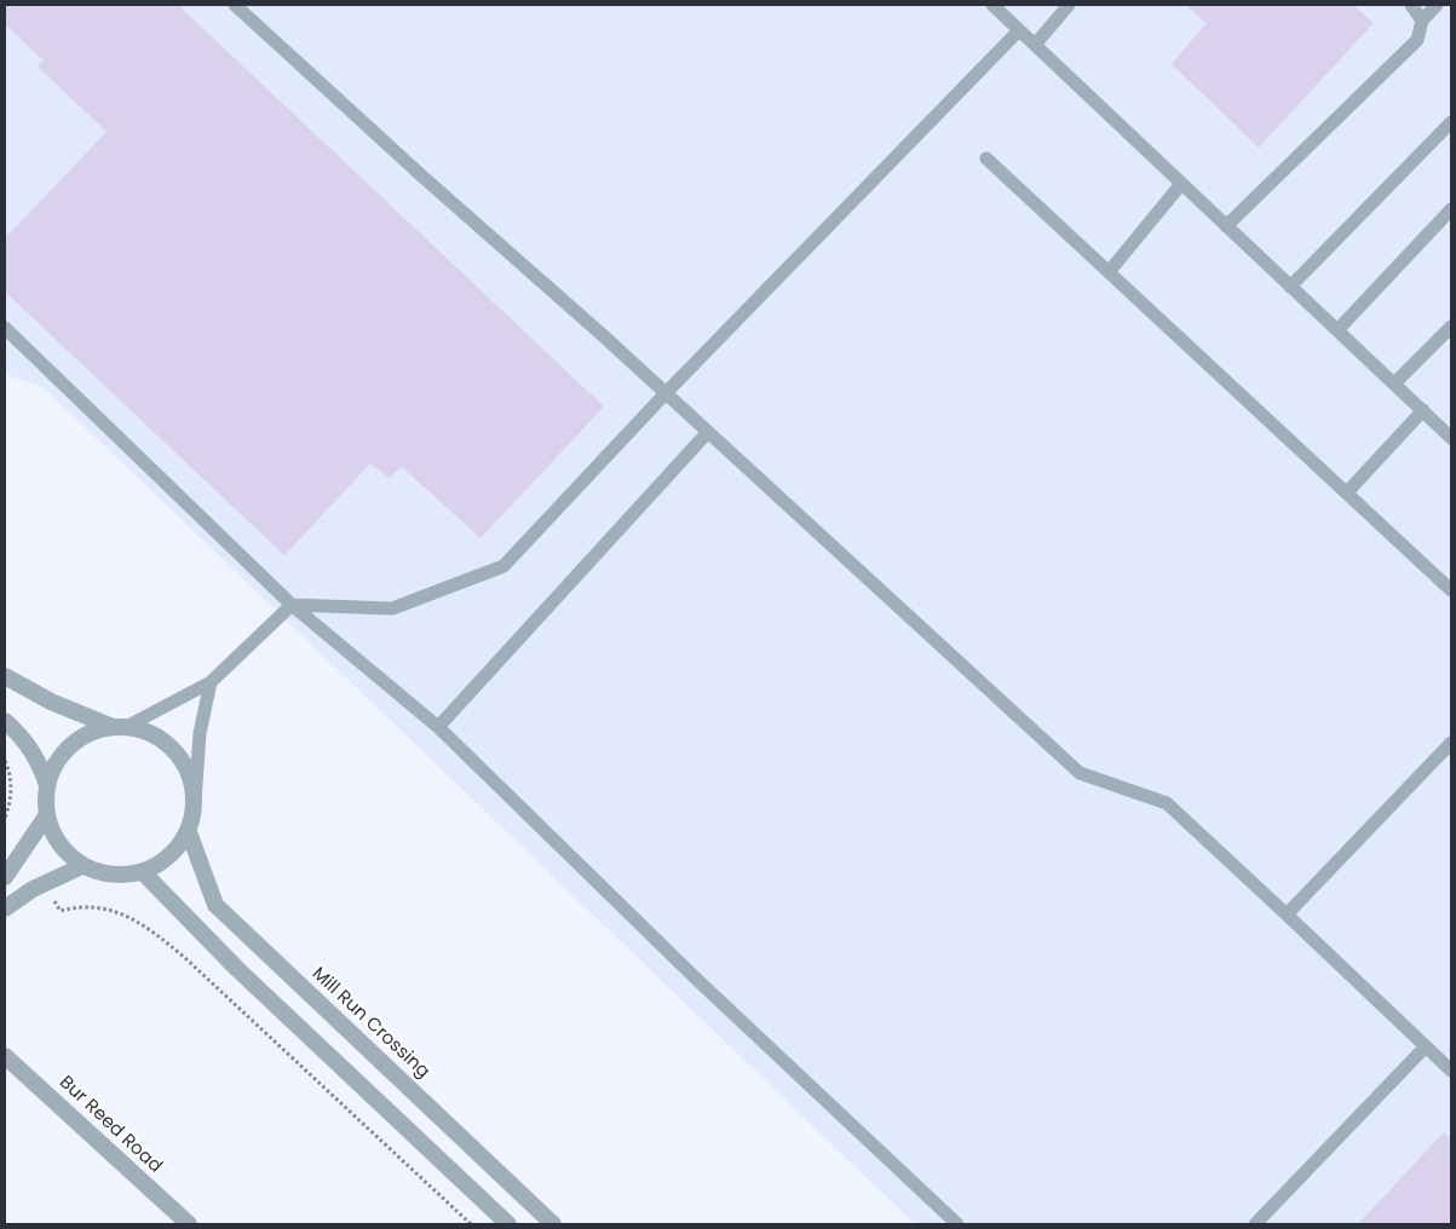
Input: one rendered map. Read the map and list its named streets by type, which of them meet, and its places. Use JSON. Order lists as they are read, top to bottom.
{
  "streets": {
    "street": ["Mill Run Crossing", "Bur Reed Road"]
  }
}
